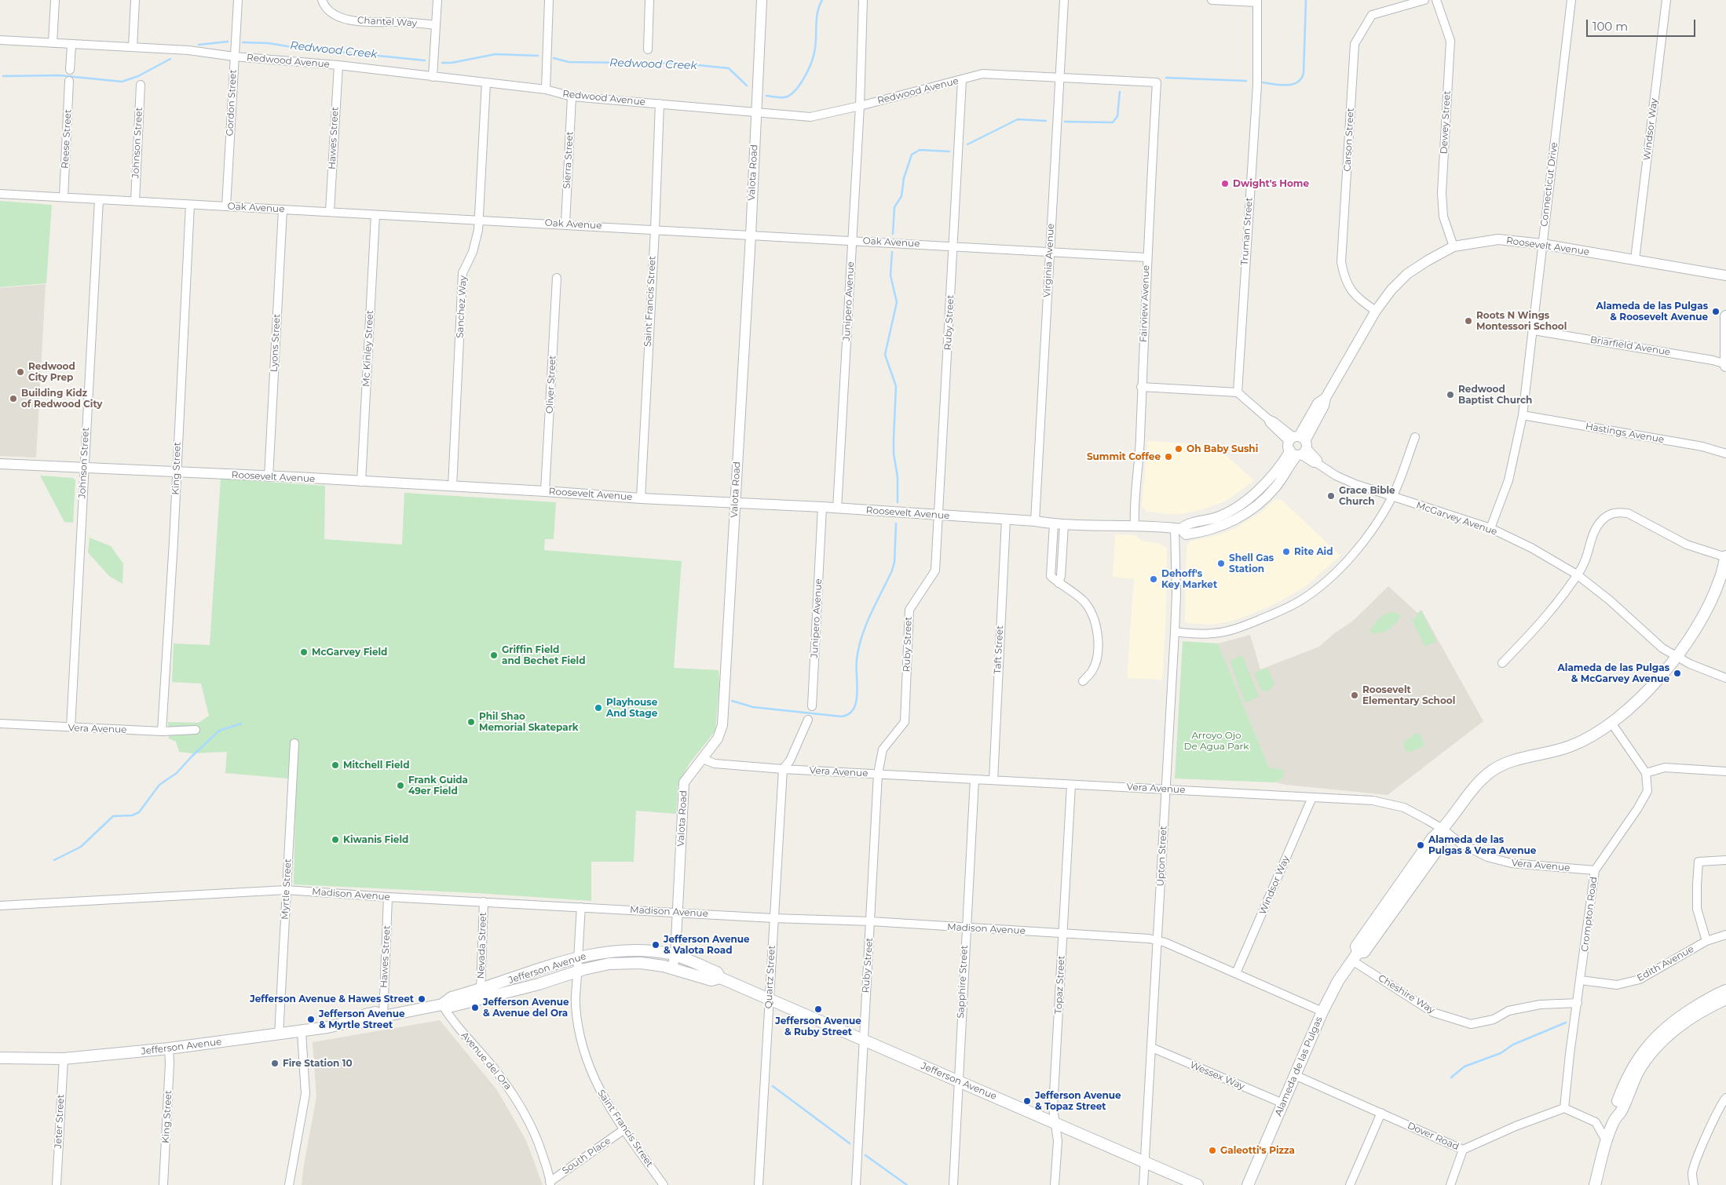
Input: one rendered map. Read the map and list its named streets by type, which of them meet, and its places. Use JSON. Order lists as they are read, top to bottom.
{
  "streets": {
    "main road": ["Jefferson Avenue", "Alameda de las Pulgas"],
    "street": [
      "Chantel Way",
      "Redwood Avenue",
      "Gordon Street",
      "Dewey Street",
      "Windsor Way",
      "Hawes Street",
      "Reese Street",
      "Carson Street",
      "Johnson Street",
      "Sierra Street",
      "Valota Road",
      "Connecticut Drive",
      "Oak Avenue",
      "Truman Street",
      "Roosevelt Avenue",
      "Virginia Avenue",
      "Saint Francis Street",
      "Junipero Avenue",
      "Fairview Avenue",
      "Sanchez Way",
      "Ruby Street",
      "Lyons Street",
      "Briarfield Avenue",
      "Mc Kinley Street",
      "Oliver Street",
      "Hastings Avenue",
      "King Street",
      "McGarvey Avenue",
      "Taft Street",
      "Vera Avenue",
      "Upton Street",
      "Myrtle Street",
      "Madison Avenue",
      "Crompton Road",
      "Nevada Street",
      "Edith Avenue",
      "Quartz Street",
      "Sapphire Street",
      "Topaz Street",
      "Cheshire Way",
      "Avenue del Ora",
      "Wessex Way",
      "Jeter Street",
      "Dover Road",
      "South Place"
    ]
  },
  "crossings": [
    ["Redwood Avenue", "Gordon Street"],
    ["Redwood Avenue", "Hawes Street"],
    ["Redwood Avenue", "Sierra Street"],
    ["Redwood Avenue", "Valota Road"],
    ["Redwood Avenue", "Virginia Avenue"],
    ["Redwood Avenue", "Saint Francis Street"],
    ["Redwood Avenue", "Junipero Avenue"],
    ["Redwood Avenue", "Fairview Avenue"],
    ["Redwood Avenue", "Sanchez Way"],
    ["Redwood Avenue", "Ruby Street"],
    ["Gordon Street", "Oak Avenue"],
    ["Dewey Street", "Roosevelt Avenue"],
    ["Windsor Way", "Roosevelt Avenue"],
    ["Windsor Way", "Vera Avenue"],
    ["Windsor Way", "Madison Avenue"],
    ["Hawes Street", "Oak Avenue"],
    ["Hawes Street", "Madison Avenue"],
    ["Hawes Street", "Jefferson Avenue"],
    ["Reese Street", "Oak Avenue"],
    ["Carson Street", "Roosevelt Avenue"],
    ["Johnson Street", "Oak Avenue"],
    ["Johnson Street", "Roosevelt Avenue"],
    ["Johnson Street", "Vera Avenue"],
    ["Sierra Street", "Oak Avenue"],
    ["Valota Road", "Oak Avenue"],
    ["Valota Road", "Roosevelt Avenue"],
    ["Valota Road", "Vera Avenue"],
    ["Valota Road", "Madison Avenue"],
    ["Valota Road", "Jefferson Avenue"],
    ["Connecticut Drive", "Roosevelt Avenue"],
    ["Connecticut Drive", "Briarfield Avenue"],
    ["Connecticut Drive", "Hastings Avenue"],
    ["Connecticut Drive", "McGarvey Avenue"],
    ["Oak Avenue", "Virginia Avenue"],
    ["Oak Avenue", "Saint Francis Street"],
    ["Oak Avenue", "Junipero Avenue"],
    ["Oak Avenue", "Fairview Avenue"],
    ["Oak Avenue", "Sanchez Way"],
    ["Oak Avenue", "Ruby Street"],
    ["Oak Avenue", "Lyons Street"],
    ["Oak Avenue", "Mc Kinley Street"],
    ["Oak Avenue", "King Street"],
    ["Truman Street", "McGarvey Avenue"],
    ["Roosevelt Avenue", "Virginia Avenue"],
    ["Roosevelt Avenue", "Saint Francis Street"],
    ["Roosevelt Avenue", "Junipero Avenue"],
    ["Roosevelt Avenue", "Fairview Avenue"],
    ["Roosevelt Avenue", "Sanchez Way"],
    ["Roosevelt Avenue", "Ruby Street"],
    ["Roosevelt Avenue", "Lyons Street"],
    ["Roosevelt Avenue", "Mc Kinley Street"],
    ["Roosevelt Avenue", "Oliver Street"],
    ["Roosevelt Avenue", "King Street"],
    ["Roosevelt Avenue", "McGarvey Avenue"],
    ["Roosevelt Avenue", "Taft Street"],
    ["Roosevelt Avenue", "Upton Street"],
    ["Saint Francis Street", "Madison Avenue"],
    ["Saint Francis Street", "Jefferson Avenue"],
    ["Saint Francis Street", "South Place"],
    ["Ruby Street", "Vera Avenue"],
    ["Ruby Street", "Madison Avenue"],
    ["Ruby Street", "Jefferson Avenue"],
    ["King Street", "Vera Avenue"],
    ["King Street", "Jefferson Avenue"],
    ["McGarvey Avenue", "Alameda de las Pulgas"],
    ["Taft Street", "Vera Avenue"],
    ["Vera Avenue", "Upton Street"],
    ["Vera Avenue", "Crompton Road"],
    ["Vera Avenue", "Quartz Street"],
    ["Vera Avenue", "Sapphire Street"],
    ["Vera Avenue", "Topaz Street"],
    ["Vera Avenue", "Alameda de las Pulgas"],
    ["Upton Street", "Madison Avenue"],
    ["Upton Street", "Jefferson Avenue"],
    ["Upton Street", "Wessex Way"],
    ["Myrtle Street", "Madison Avenue"],
    ["Myrtle Street", "Jefferson Avenue"],
    ["Madison Avenue", "Nevada Street"],
    ["Madison Avenue", "Quartz Street"],
    ["Madison Avenue", "Sapphire Street"],
    ["Madison Avenue", "Topaz Street"],
    ["Madison Avenue", "Alameda de las Pulgas"],
    ["Crompton Road", "Edith Avenue"],
    ["Crompton Road", "Cheshire Way"],
    ["Crompton Road", "Dover Road"],
    ["Nevada Street", "Jefferson Avenue"],
    ["Jefferson Avenue", "Quartz Street"],
    ["Jefferson Avenue", "Sapphire Street"],
    ["Jefferson Avenue", "Topaz Street"],
    ["Jefferson Avenue", "Avenue del Ora"],
    ["Jefferson Avenue", "Jeter Street"],
    ["Cheshire Way", "Alameda de las Pulgas"],
    ["Avenue del Ora", "South Place"],
    ["Alameda de las Pulgas", "Wessex Way"],
    ["Alameda de las Pulgas", "Dover Road"]
  ],
  "water": ["Redwood Creek"],
  "parks": ["Arroyo Ojo De Agua Park"],
  "places": [
    "Dwight's Home",
    "Alameda de las Pulgas & Roosevelt Avenue",
    "Roots N Wings Montessori School",
    "Redwood City Prep",
    "Redwood Baptist Church",
    "Building Kidz of Redwood City",
    "Oh Baby Sushi",
    "Summit Coffee",
    "Grace Bible Church",
    "Rite Aid",
    "Shell Gas Station",
    "Dehoff's Key Market",
    "McGarvey Field",
    "Griffin Field and Bechet Field",
    "Alameda de las Pulgas & McGarvey Avenue",
    "Roosevelt Elementary School",
    "Playhouse And Stage",
    "Phil Shao Memorial Skatepark",
    "Mitchell Field",
    "Frank Guida 49er Field",
    "Kiwanis Field",
    "Alameda de las Pulgas & Vera Avenue",
    "Jefferson Avenue & Valota Road",
    "Jefferson Avenue & Hawes Street",
    "Jefferson Avenue & Avenue del Ora",
    "Jefferson Avenue & Ruby Street",
    "Jefferson Avenue & Myrtle Street",
    "Fire Station 10",
    "Jefferson Avenue & Topaz Street",
    "Galeotti's Pizza"
  ],
  "scale_bar": "100 m"
}
